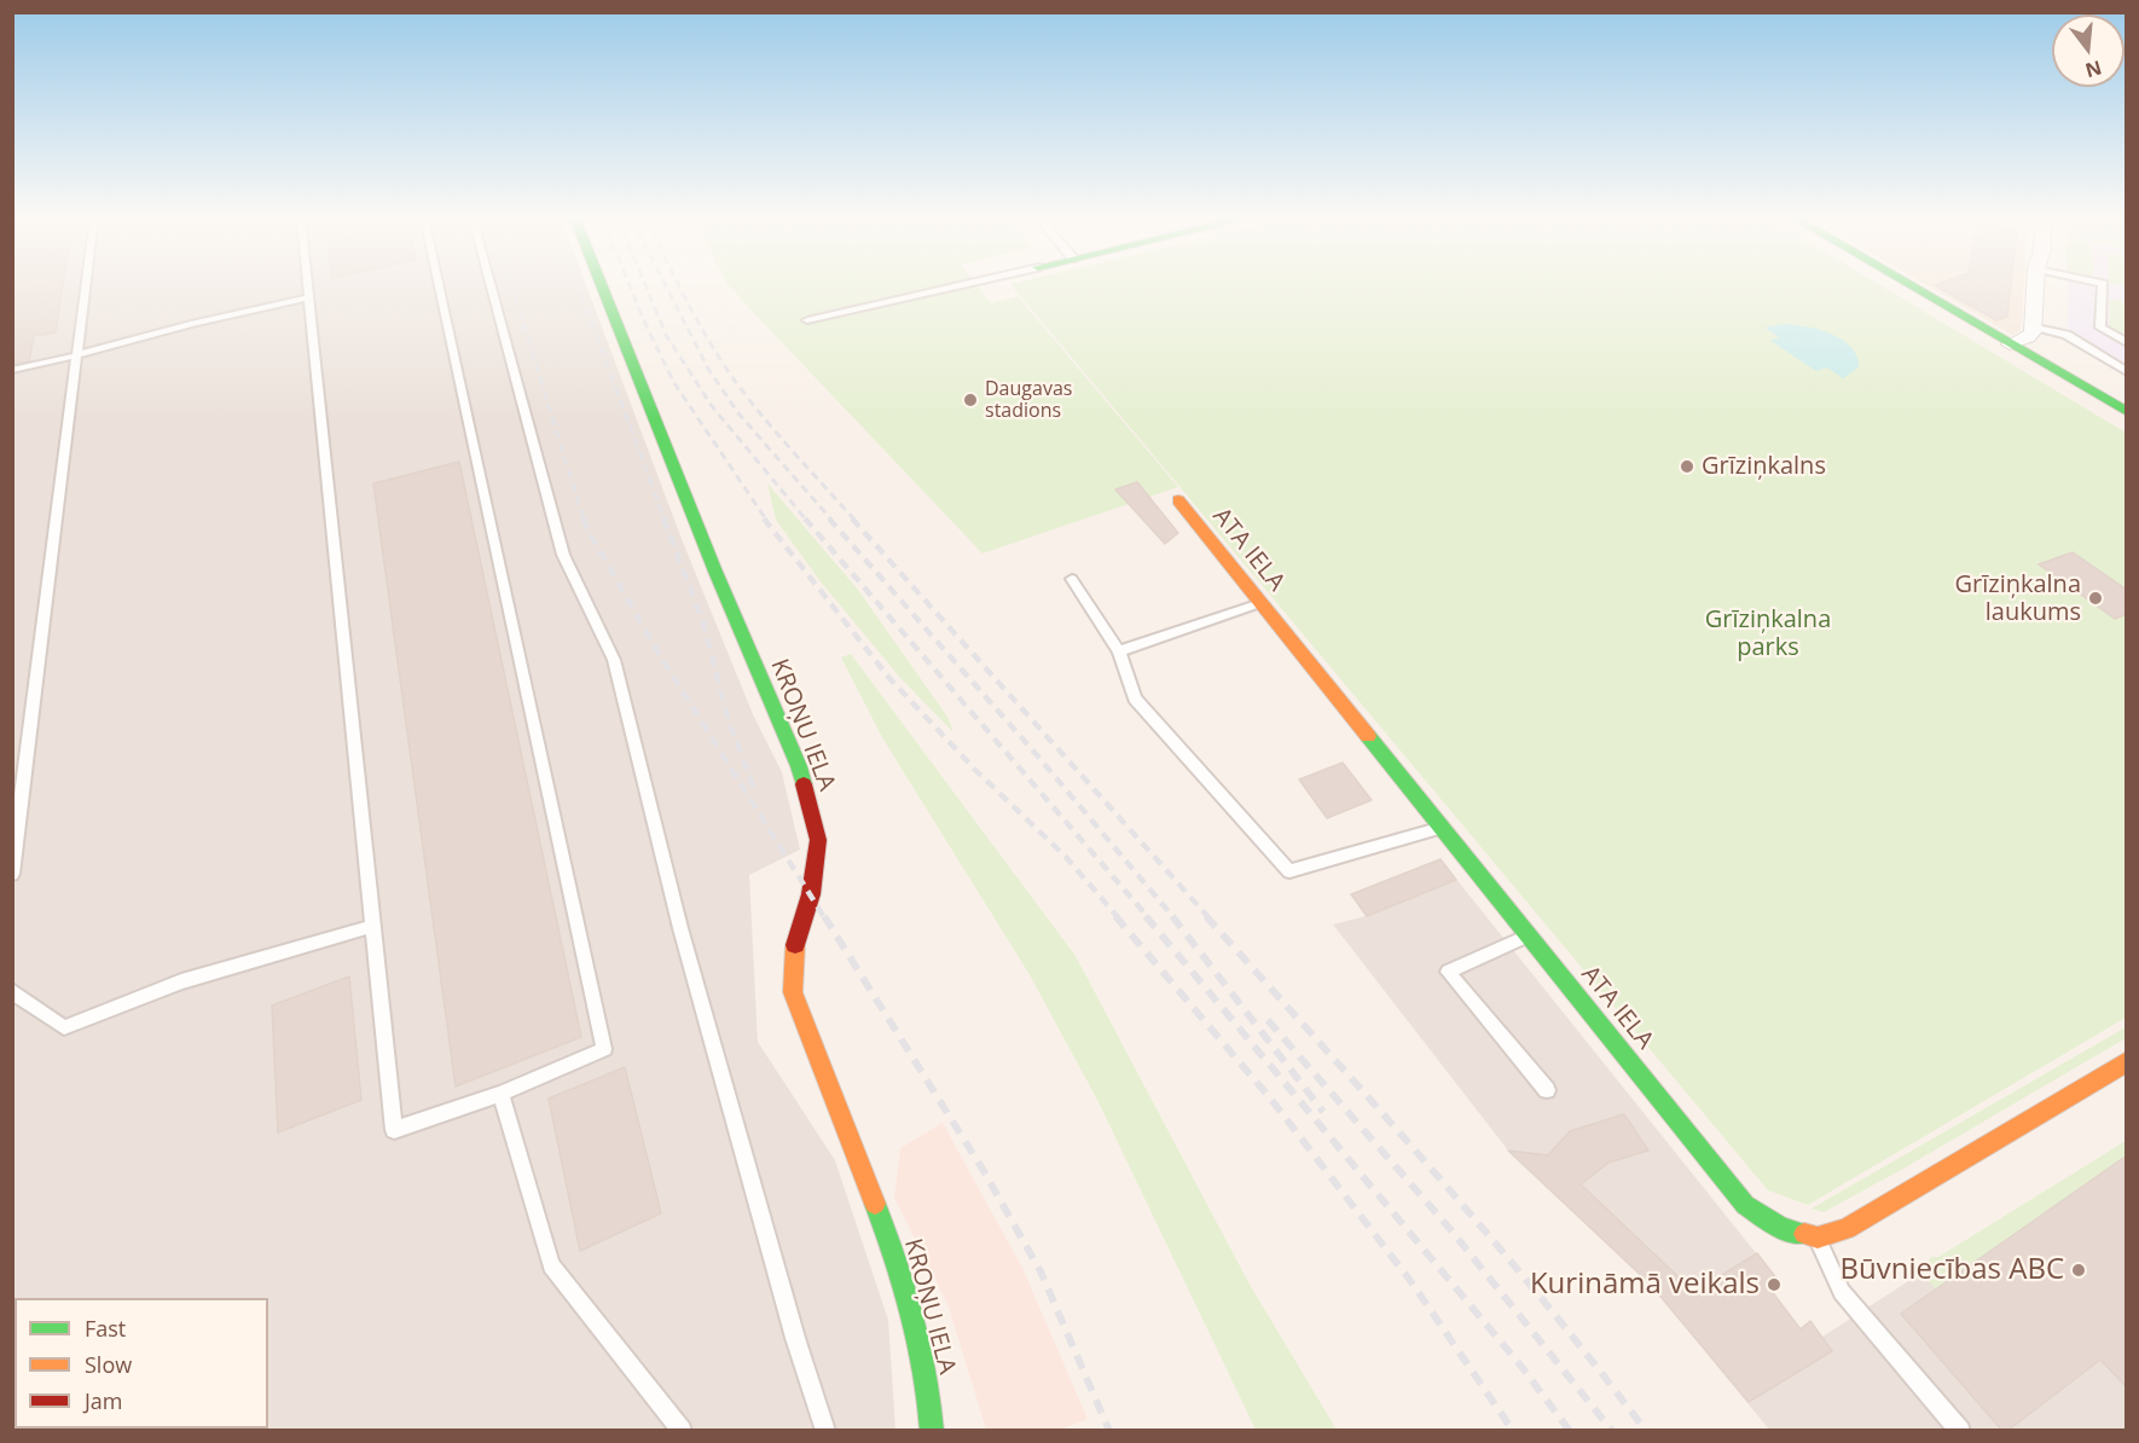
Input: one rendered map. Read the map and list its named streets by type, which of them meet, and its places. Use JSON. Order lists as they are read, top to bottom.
{
  "streets": {
    "street": ["ATA IELA", "KROŅU IELA"]
  },
  "parks": ["Grīziņkalna parks"],
  "places": [
    "Daugavas stadions",
    "Grīziņkalns",
    "Grīziņkalna laukums",
    "Būvniecības ABC",
    "Kurināmā veikals"
  ],
  "legend": ["Fast", "Slow", "Jam"],
  "north": "bottom"
}
